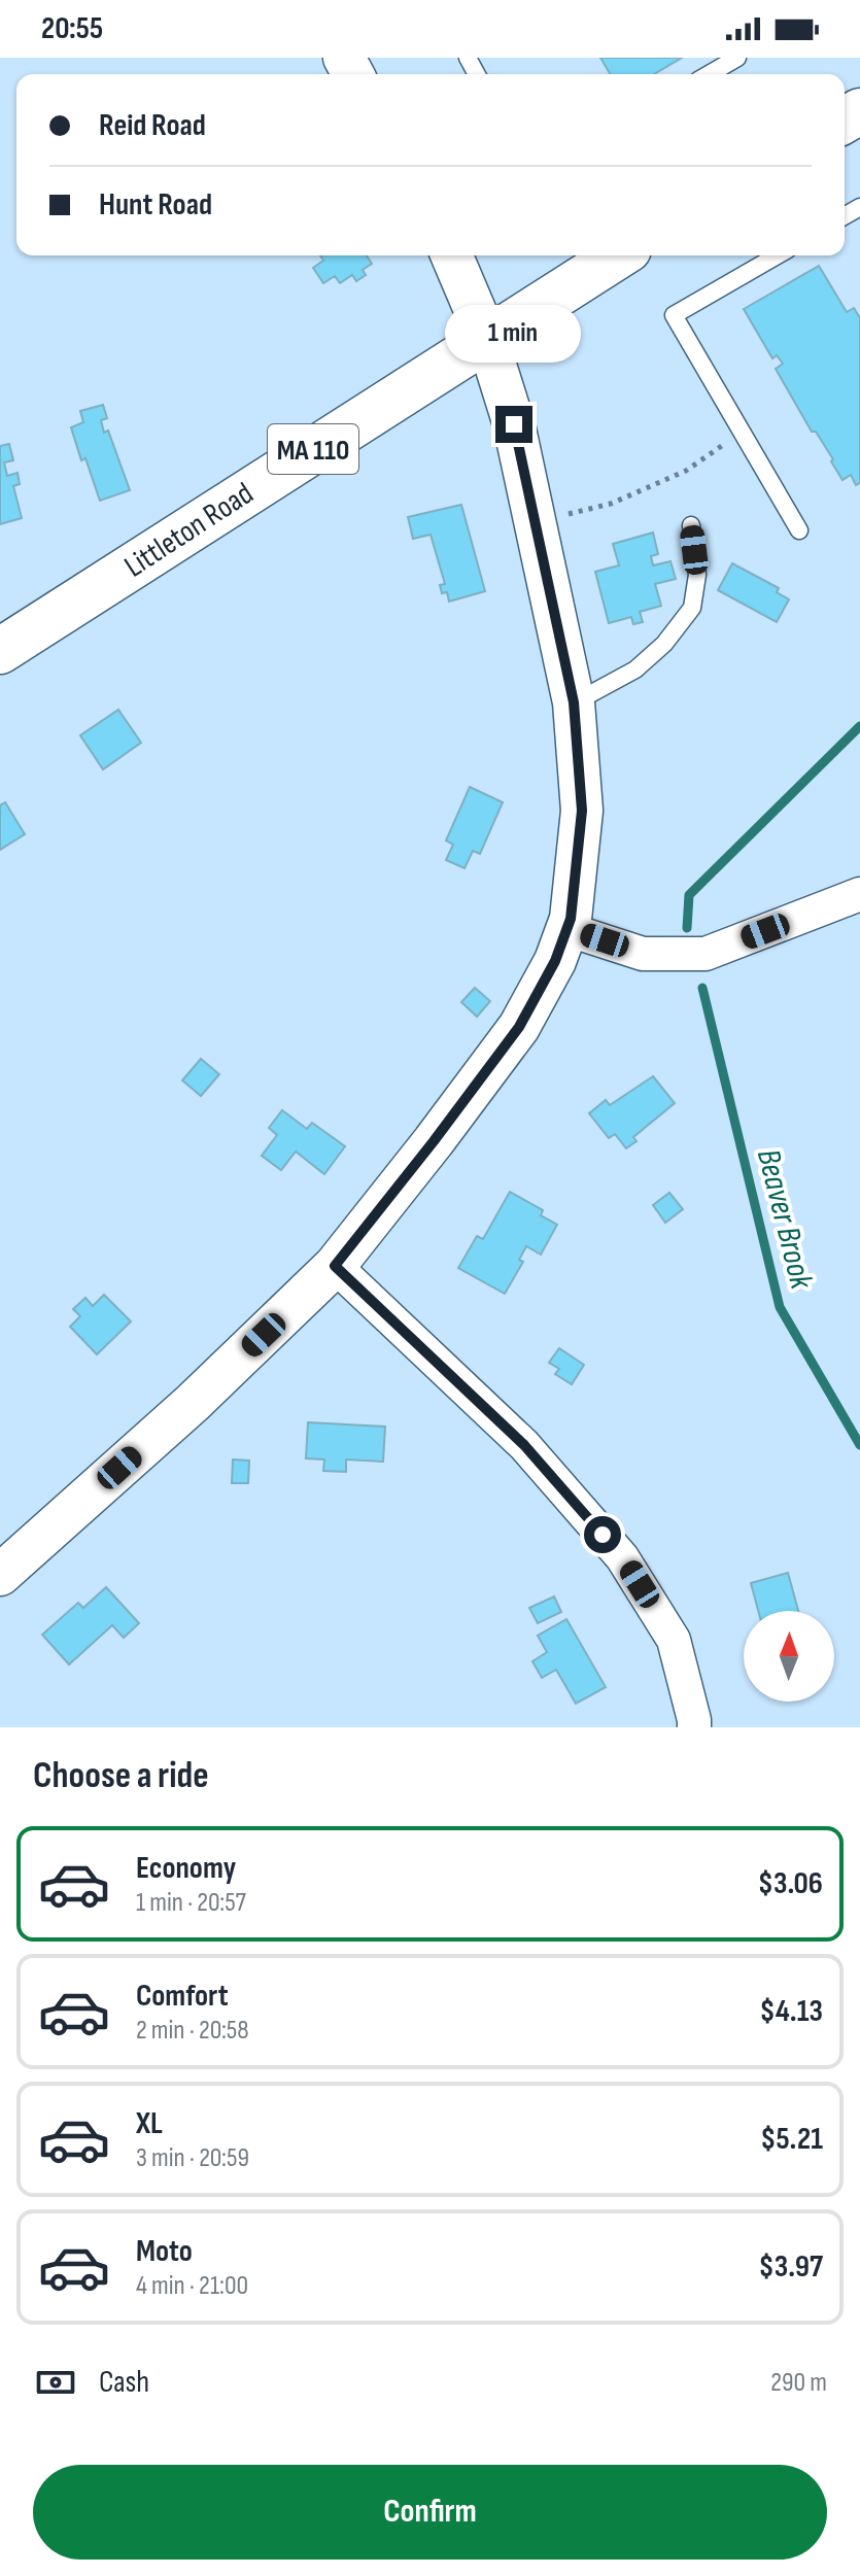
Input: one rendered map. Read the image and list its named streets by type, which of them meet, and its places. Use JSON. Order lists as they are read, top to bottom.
{
  "streets": {
    "main road": ["MA 110", "Littleton Road"]
  },
  "water": ["Beaver Brook"],
  "north": "top",
  "page": {
    "status": "20:55",
    "banner": ["Reid Road", "Hunt Road"],
    "bubble": "1 min",
    "heading": "Choose a ride",
    "list": [
      {
        "name": "Economy",
        "note": "1 min · 20:57",
        "value": "$3.06"
      },
      {
        "name": "Comfort",
        "note": "2 min · 20:58",
        "value": "$4.13"
      },
      {
        "name": "XL",
        "note": "3 min · 20:59",
        "value": "$5.21"
      },
      {
        "name": "Moto",
        "note": "4 min · 21:00",
        "value": "$3.97"
      }
    ],
    "pay": ["Cash", "290 m"],
    "buttons": "Confirm"
  }
}
